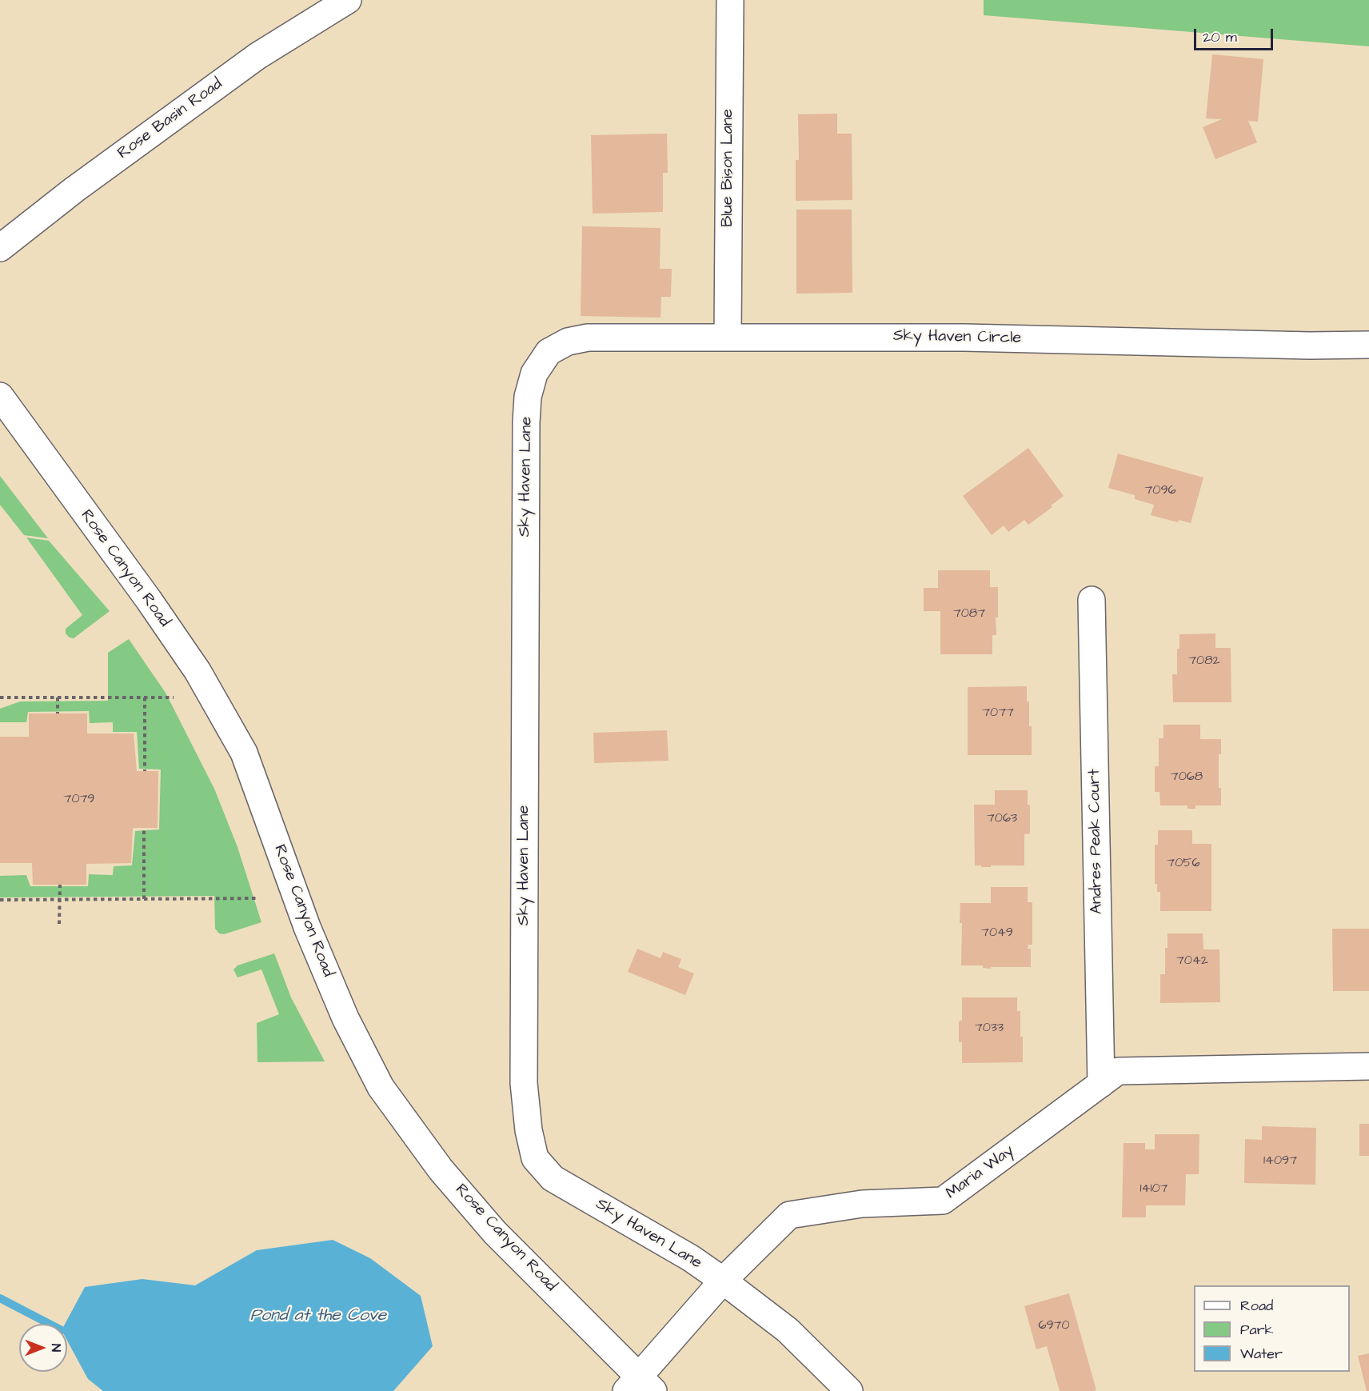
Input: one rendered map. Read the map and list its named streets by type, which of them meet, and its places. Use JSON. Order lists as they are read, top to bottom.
{
  "streets": {
    "street": [
      "Rose Basin Road",
      "Blue Bison Lane",
      "Sky Haven Circle",
      "Sky Haven Lane",
      "Rose Canyon Road",
      "Andres Peak Court",
      "Maria Way"
    ]
  },
  "crossings": [
    ["Blue Bison Lane", "Sky Haven Circle"],
    ["Sky Haven Circle", "Sky Haven Lane"],
    ["Sky Haven Lane", "Maria Way"],
    ["Rose Canyon Road", "Maria Way"],
    ["Andres Peak Court", "Maria Way"]
  ],
  "water": ["Pond at the Cove"],
  "house_numbers": [
    "7096",
    "7087",
    "7082",
    "7077",
    "7068",
    "7079",
    "7063",
    "7056",
    "7049",
    "7042",
    "7033",
    "14097",
    "14107",
    "6970"
  ],
  "legend": ["Road", "Park", "Water"],
  "scale_bar": "20 m",
  "north": "right"
}
